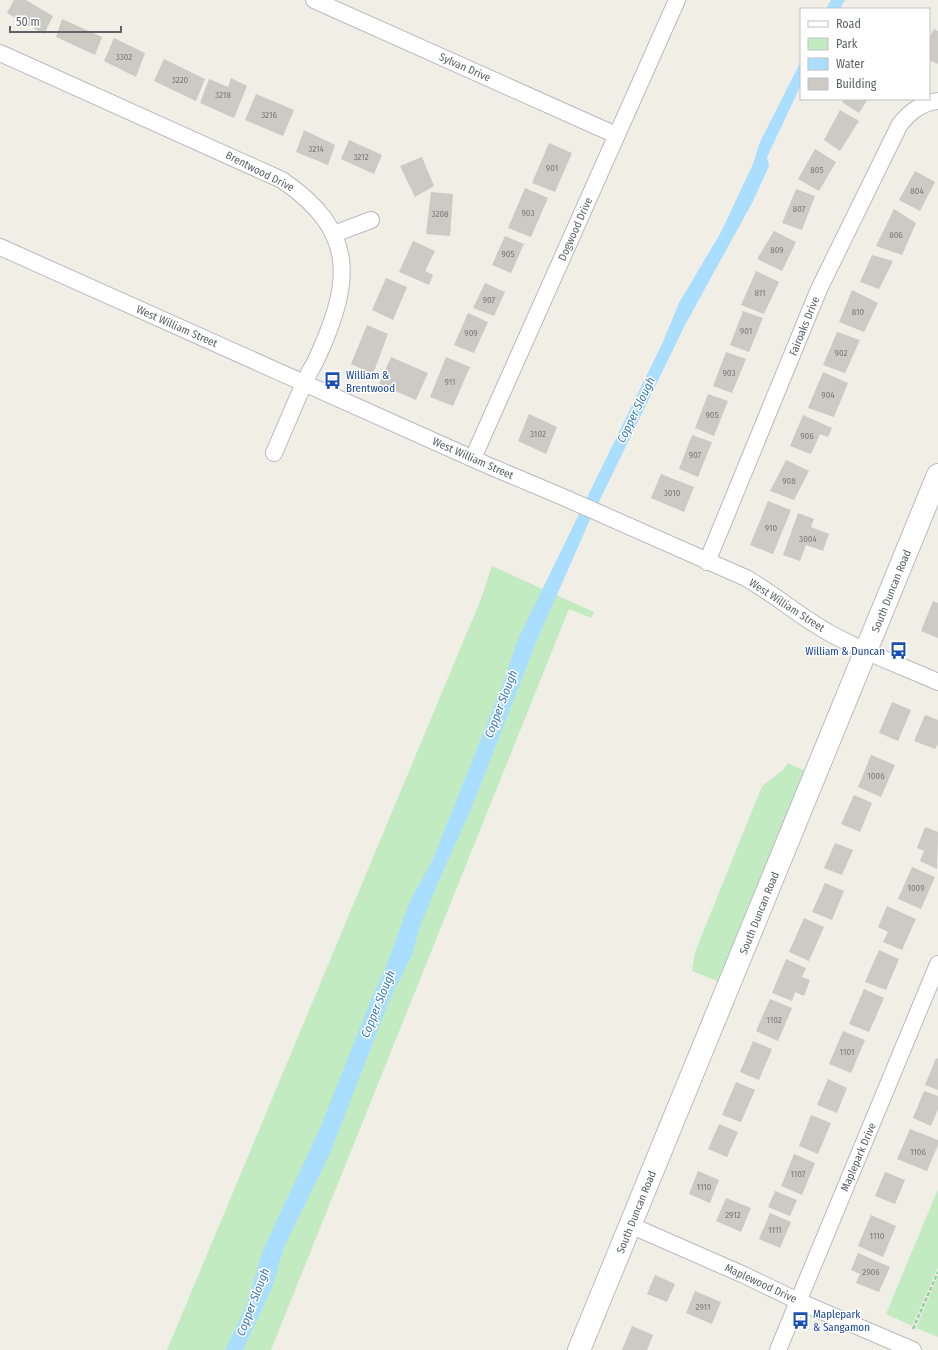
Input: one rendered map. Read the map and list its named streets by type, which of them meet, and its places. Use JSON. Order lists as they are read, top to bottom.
{
  "streets": {
    "main road": ["South Duncan Road"],
    "street": [
      "Sylvan Drive",
      "Brentwood Drive",
      "Dogwood Drive",
      "West William Street",
      "Fairoaks Drive",
      "Maplepark Drive",
      "Maplewood Drive"
    ]
  },
  "crossings": [
    ["Sylvan Drive", "Dogwood Drive"],
    ["Brentwood Drive", "West William Street"],
    ["Dogwood Drive", "West William Street"],
    ["West William Street", "Fairoaks Drive"],
    ["West William Street", "South Duncan Road"],
    ["South Duncan Road", "Maplewood Drive"],
    ["Maplepark Drive", "Maplewood Drive"]
  ],
  "water": ["Copper Slough"],
  "places": {
    "bus stop": ["William & Brentwood", "William & Duncan", "Maplepark & Sangamon"]
  },
  "house_numbers": [
    "3302",
    "3220",
    "3218",
    "3216",
    "3214",
    "3212",
    "901",
    "805",
    "804",
    "807",
    "903",
    "3208",
    "806",
    "809",
    "905",
    "811",
    "907",
    "810",
    "901",
    "909",
    "902",
    "903",
    "911",
    "904",
    "905",
    "3102",
    "906",
    "907",
    "908",
    "3010",
    "910",
    "3004",
    "1006",
    "1009",
    "1102",
    "1101",
    "1106",
    "1107",
    "1110",
    "2912",
    "1111",
    "1110",
    "2906",
    "2911"
  ],
  "legend": [
    "Road",
    "Park",
    "Water",
    "Building"
  ],
  "scale_bar": "50 m"
}
